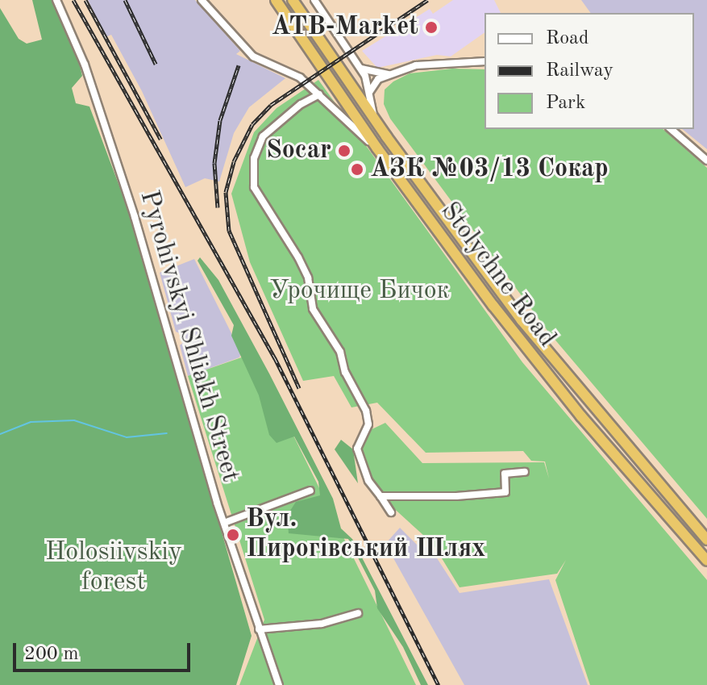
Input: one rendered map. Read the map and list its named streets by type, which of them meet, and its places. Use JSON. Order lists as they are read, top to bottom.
{
  "streets": {
    "highway": ["Stolychne Road"],
    "street": ["Pyrohivskyi Shliakh Street"]
  },
  "parks": ["Урочище Бичок", "Holosiivskiy forest"],
  "places": [
    "ATB-Market",
    "Socar",
    "АЗК №03/13 Сокар",
    "Вул. Пирогівський Шлях"
  ],
  "legend": ["Road", "Railway", "Park"],
  "scale_bar": "200 m"
}
